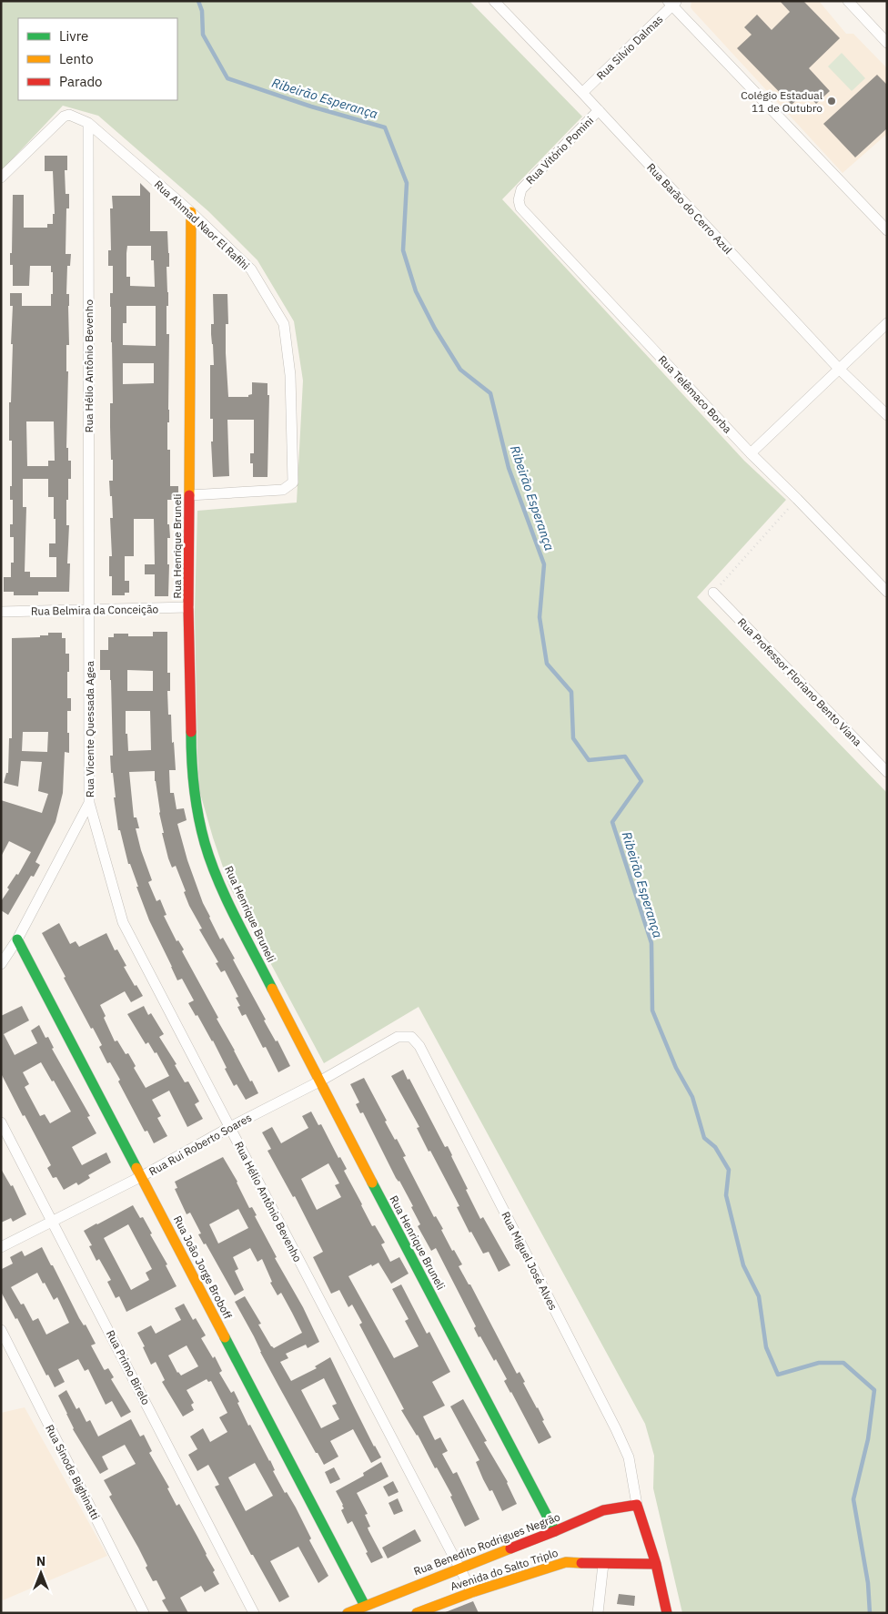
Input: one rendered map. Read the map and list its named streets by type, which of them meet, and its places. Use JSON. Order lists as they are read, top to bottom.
{
  "streets": {
    "street": [
      "Rua Silvio Dalmas",
      "Rua Vitório Pomini",
      "Rua Barão do Cerro Azul",
      "Rua Ahmad Naor El Rafihi",
      "Rua Hélio Antônio Bevenho",
      "Rua Telêmaco Borba",
      "Rua Henrique Bruneli",
      "Rua Belmira da Conceição",
      "Rua Professor Floriano Bento Viana",
      "Rua Vicente Quessada Agea",
      "Rua Rui Roberto Soares",
      "Rua Miguel José Alves",
      "Rua João Jorge Broboff",
      "Rua Primo Birelo",
      "Rua Sinode Bighinatti",
      "Rua Benedito Rodrigues Negrão",
      "Avenida do Salto Triplo"
    ]
  },
  "crossings": [
    ["Rua Silvio Dalmas", "Rua Barão do Cerro Azul"],
    ["Rua Vitório Pomini", "Rua Barão do Cerro Azul"],
    ["Rua Vitório Pomini", "Rua Telêmaco Borba"],
    ["Rua Ahmad Naor El Rafihi", "Rua Hélio Antônio Bevenho"],
    ["Rua Ahmad Naor El Rafihi", "Rua Henrique Bruneli"],
    ["Rua Hélio Antônio Bevenho", "Rua Belmira da Conceição"],
    ["Rua Hélio Antônio Bevenho", "Rua Vicente Quessada Agea"],
    ["Rua Hélio Antônio Bevenho", "Rua Rui Roberto Soares"],
    ["Rua Hélio Antônio Bevenho", "Rua Benedito Rodrigues Negrão"],
    ["Rua Hélio Antônio Bevenho", "Avenida do Salto Triplo"],
    ["Rua Henrique Bruneli", "Rua Belmira da Conceição"],
    ["Rua Henrique Bruneli", "Rua Rui Roberto Soares"],
    ["Rua Henrique Bruneli", "Rua Benedito Rodrigues Negrão"],
    ["Rua Belmira da Conceição", "Rua Vicente Quessada Agea"],
    ["Rua Vicente Quessada Agea", "Rua João Jorge Broboff"],
    ["Rua Rui Roberto Soares", "Rua Miguel José Alves"],
    ["Rua Rui Roberto Soares", "Rua João Jorge Broboff"],
    ["Rua Rui Roberto Soares", "Rua Primo Birelo"],
    ["Rua Miguel José Alves", "Rua Benedito Rodrigues Negrão"],
    ["Rua João Jorge Broboff", "Rua Benedito Rodrigues Negrão"]
  ],
  "water": ["Ribeirão Esperança"],
  "places": ["Colégio Estadual 11 de Outubro"],
  "legend": ["Livre", "Lento", "Parado"],
  "north": "top"
}
